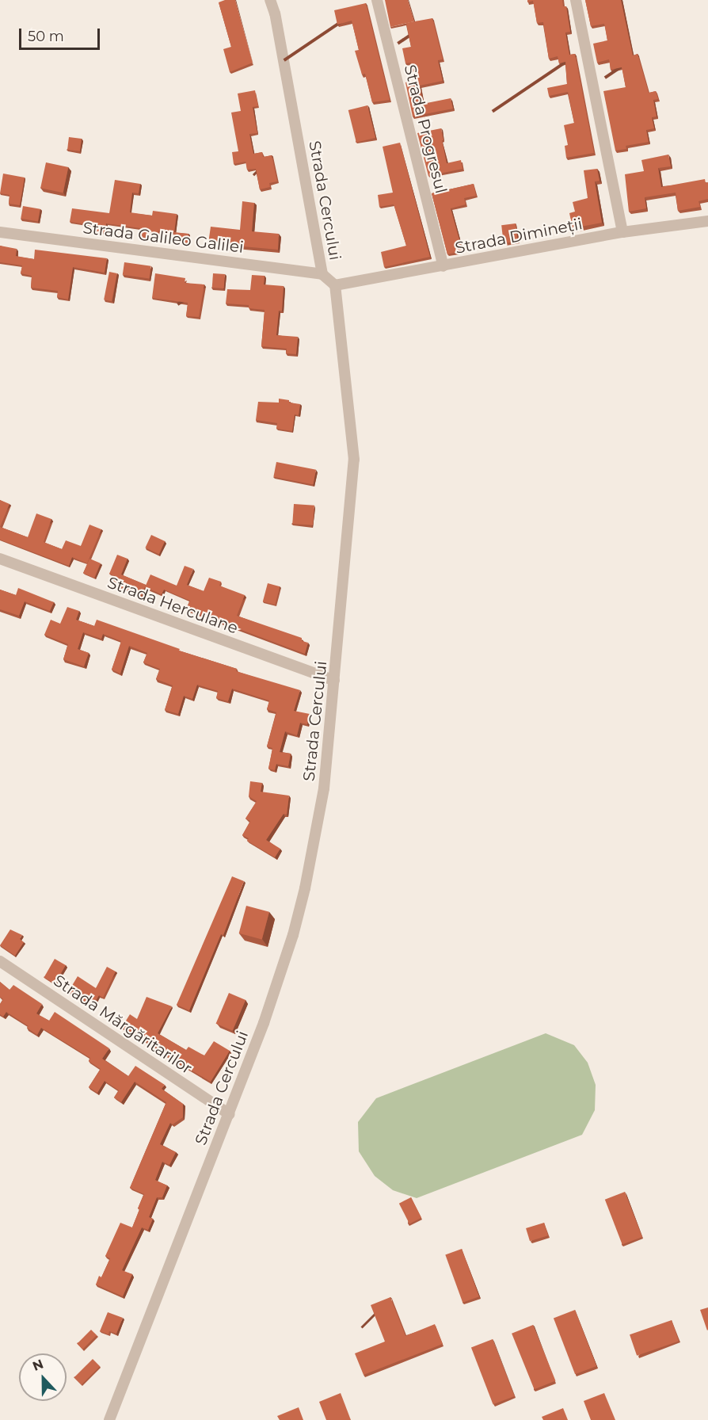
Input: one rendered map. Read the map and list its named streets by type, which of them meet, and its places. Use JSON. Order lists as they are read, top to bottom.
{
  "streets": {
    "street": [
      "Strada Progresul",
      "Strada Cercului",
      "Strada Dimineții",
      "Strada Galileo Galilei",
      "Strada Herculane",
      "Strada Mărgăritarilor"
    ]
  },
  "crossings": [
    ["Strada Progresul", "Strada Dimineții"],
    ["Strada Cercului", "Strada Dimineții"],
    ["Strada Cercului", "Strada Galileo Galilei"],
    ["Strada Cercului", "Strada Herculane"],
    ["Strada Cercului", "Strada Mărgăritarilor"]
  ],
  "scale_bar": "50 m",
  "north": "top"
}
